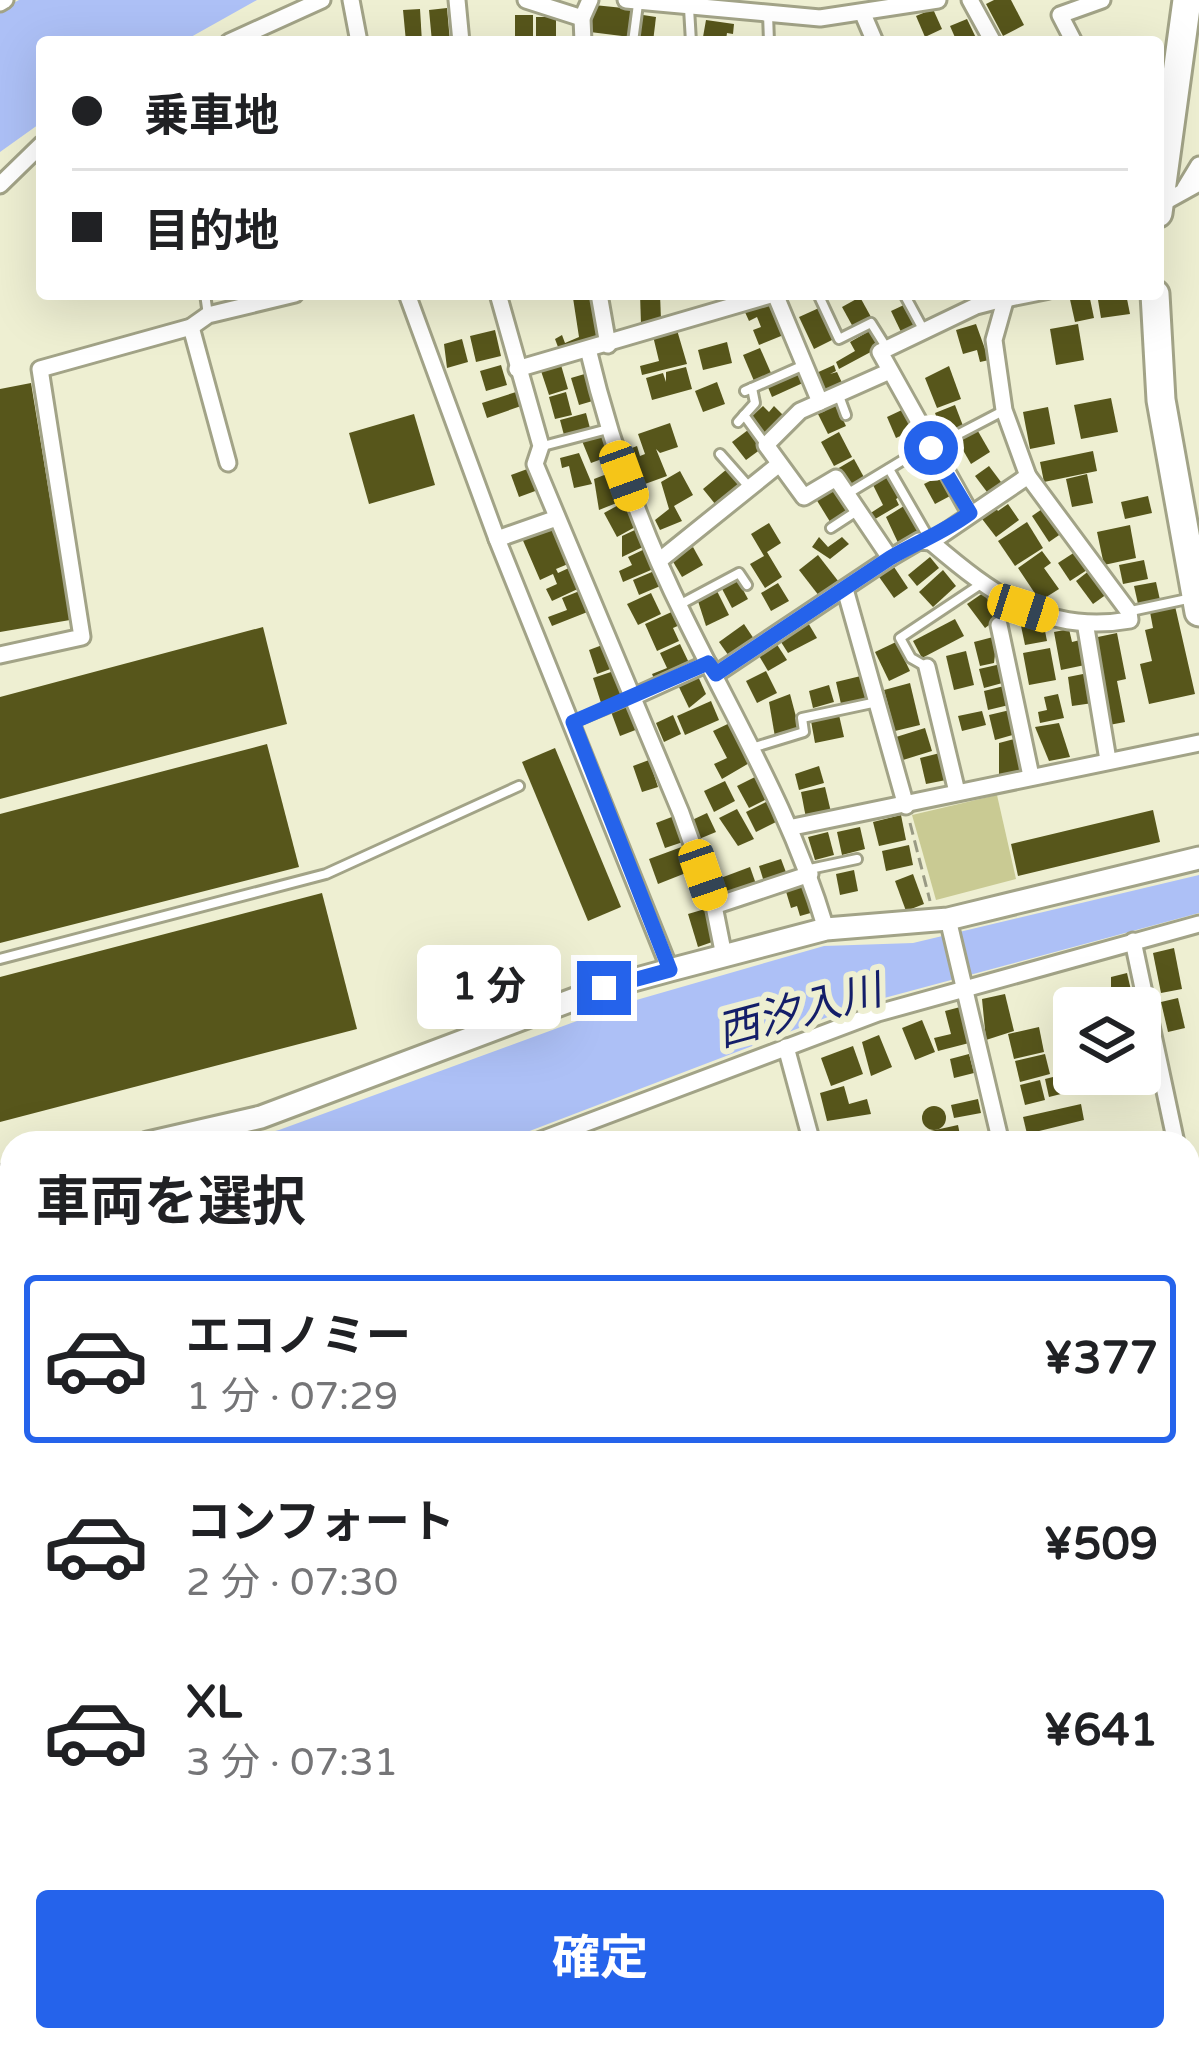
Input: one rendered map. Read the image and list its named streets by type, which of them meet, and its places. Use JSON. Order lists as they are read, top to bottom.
{
  "water": ["西汐入川"],
  "page": {
    "banner": ["乗車地", "目的地"],
    "bubble": "1 分",
    "heading": "車両を選択",
    "list": [
      {
        "name": "エコノミー",
        "note": "1 分 · 07:29",
        "value": "¥377"
      },
      {
        "name": "コンフォート",
        "note": "2 分 · 07:30",
        "value": "¥509"
      },
      {
        "name": "XL",
        "note": "3 分 · 07:31",
        "value": "¥641"
      }
    ],
    "buttons": "確定"
  }
}
